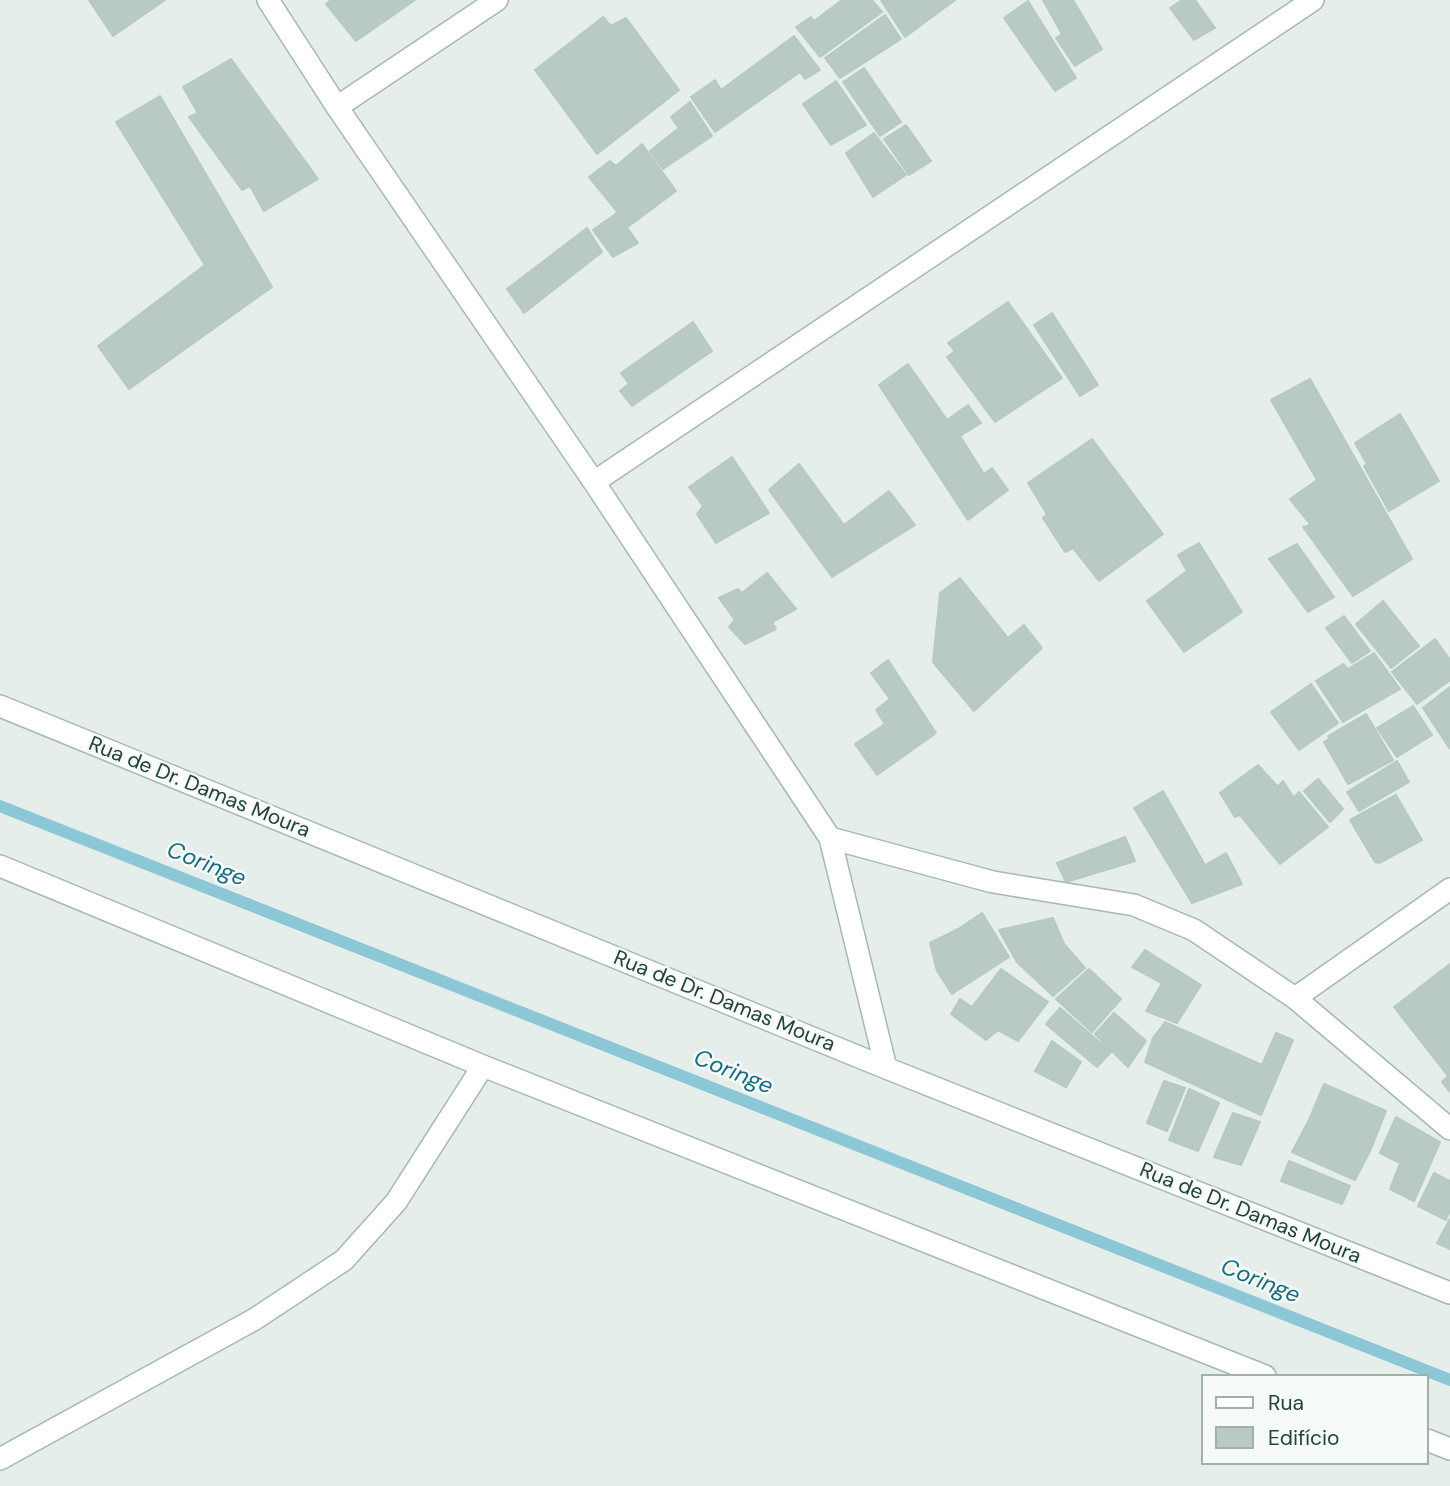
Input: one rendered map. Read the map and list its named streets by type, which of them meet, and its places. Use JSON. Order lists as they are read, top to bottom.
{
  "streets": {
    "street": ["Rua de Dr. Damas Moura"]
  },
  "water": ["Coringe"],
  "legend": ["Rua", "Edifício"]
}
